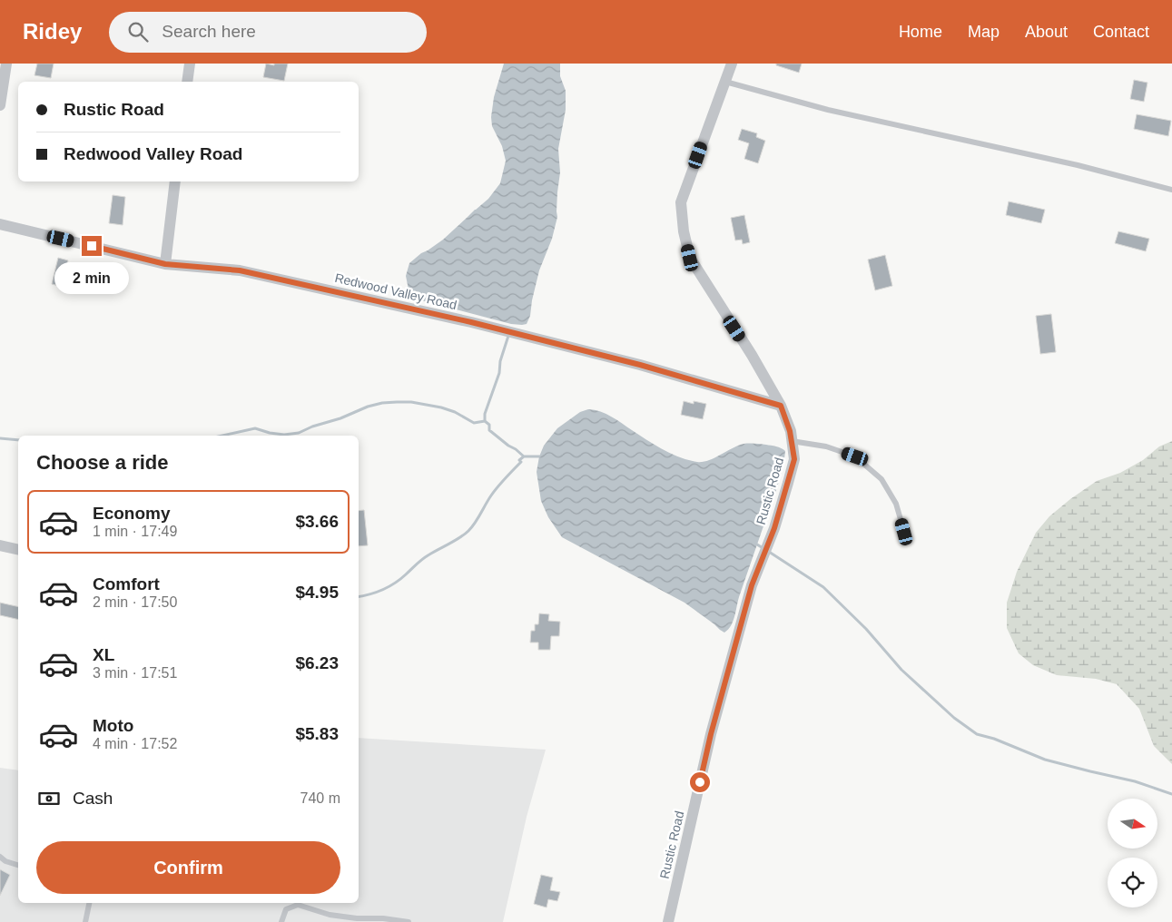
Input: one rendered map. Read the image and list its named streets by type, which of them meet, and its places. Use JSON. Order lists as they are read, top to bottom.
{
  "streets": {
    "street": ["Redwood Valley Road", "Rustic Road"]
  },
  "crossings": [
    ["Redwood Valley Road", "Rustic Road"]
  ],
  "north": "right",
  "page": {
    "header": "Ridey",
    "search": "Search here",
    "nav": [
      "Home",
      "Map",
      "About",
      "Contact"
    ],
    "banner": ["Rustic Road", "Redwood Valley Road"],
    "bubble": "2 min",
    "heading": "Choose a ride",
    "list": [
      {
        "name": "Economy",
        "note": "1 min · 17:49",
        "value": "$3.66"
      },
      {
        "name": "Comfort",
        "note": "2 min · 17:50",
        "value": "$4.95"
      },
      {
        "name": "XL",
        "note": "3 min · 17:51",
        "value": "$6.23"
      },
      {
        "name": "Moto",
        "note": "4 min · 17:52",
        "value": "$5.83"
      }
    ],
    "pay": ["Cash", "740 m"],
    "buttons": "Confirm"
  }
}
